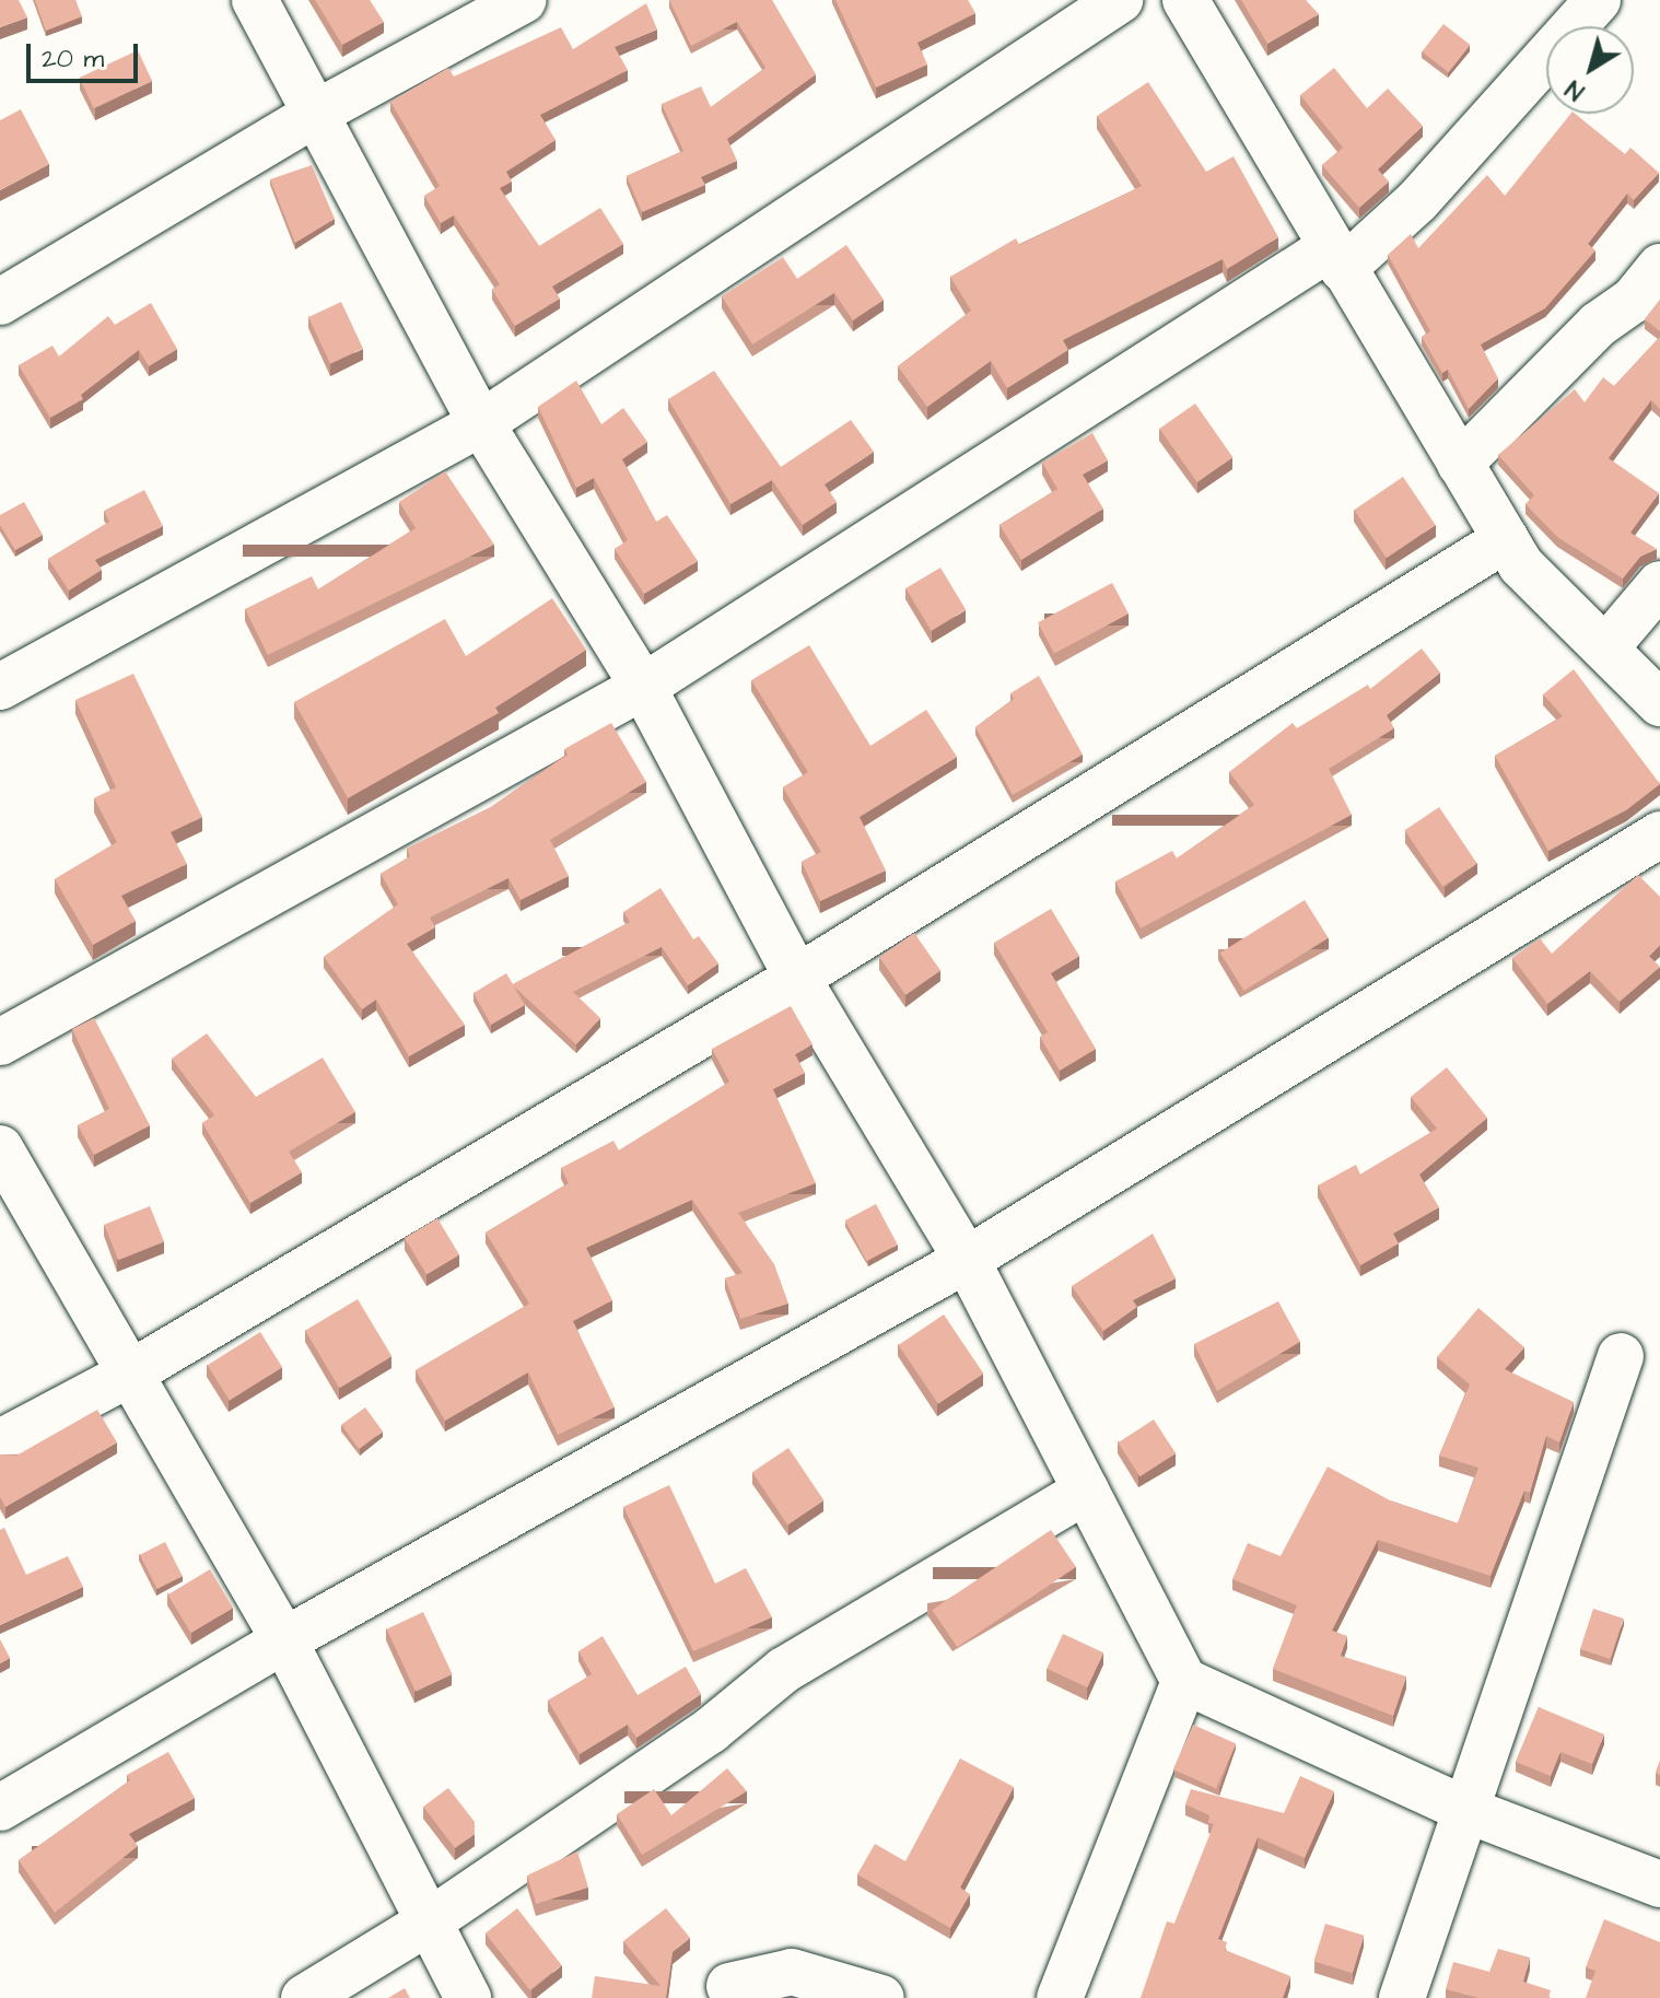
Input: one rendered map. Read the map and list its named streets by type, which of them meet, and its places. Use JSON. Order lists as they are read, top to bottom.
{
  "scale_bar": "20 m",
  "north": "bottom left"
}
